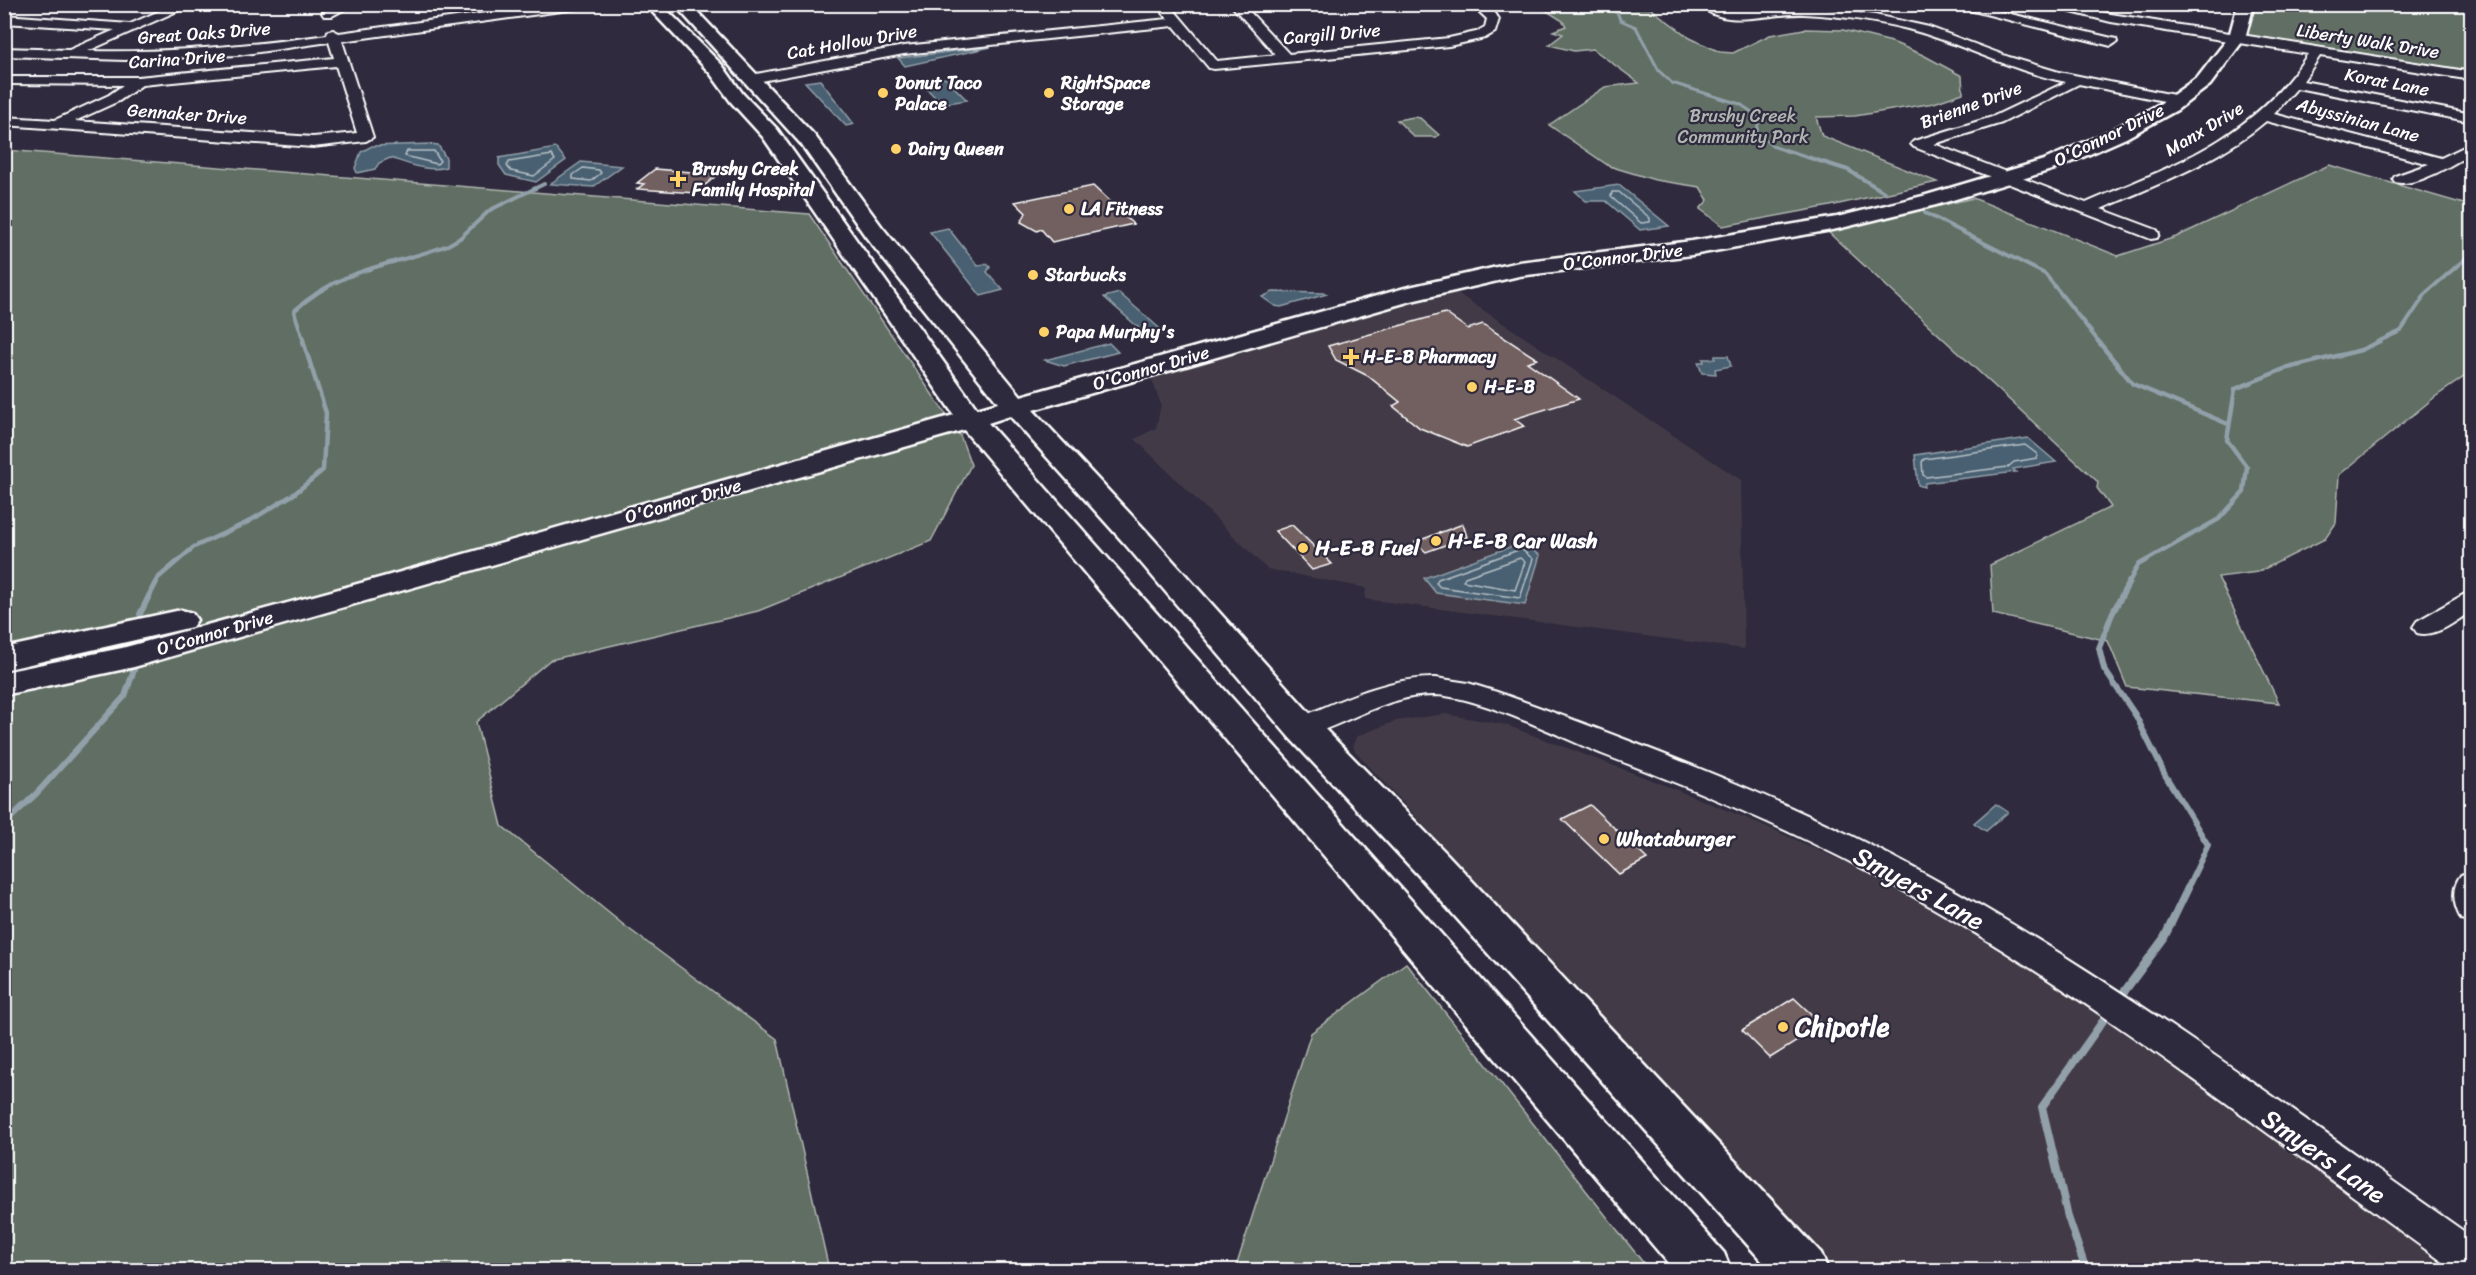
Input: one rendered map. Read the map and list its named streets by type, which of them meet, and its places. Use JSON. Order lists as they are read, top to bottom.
{
  "streets": {
    "main road": ["O'Connor Drive"],
    "street": [
      "Great Oaks Drive",
      "Cargill Drive",
      "Liberty Walk Drive",
      "Cat Hollow Drive",
      "Carina Drive",
      "Korat Lane",
      "Brienne Drive",
      "Gennaker Drive",
      "Abyssinian Lane",
      "Manx Drive",
      "Smyers Lane"
    ]
  },
  "crossings": [
    ["Cargill Drive", "Cat Hollow Drive"],
    ["Liberty Walk Drive", "Manx Drive"],
    ["Liberty Walk Drive", "O'Connor Drive"],
    ["Carina Drive", "Gennaker Drive"],
    ["Korat Lane", "Manx Drive"],
    ["Brienne Drive", "O'Connor Drive"],
    ["Abyssinian Lane", "Manx Drive"]
  ],
  "parks": ["Brushy Creek Community Park"],
  "places": {
    "other": [
      "Donut Taco Palace",
      "RightSpace Storage",
      "Dairy Queen",
      "LA Fitness",
      "Starbucks",
      "Papa Murphy's",
      "H-E-B",
      "H-E-B Car Wash",
      "H-E-B Fuel",
      "Whataburger",
      "Chipotle"
    ],
    "health": ["Brushy Creek Family Hospital", "H-E-B Pharmacy"]
  }
}
